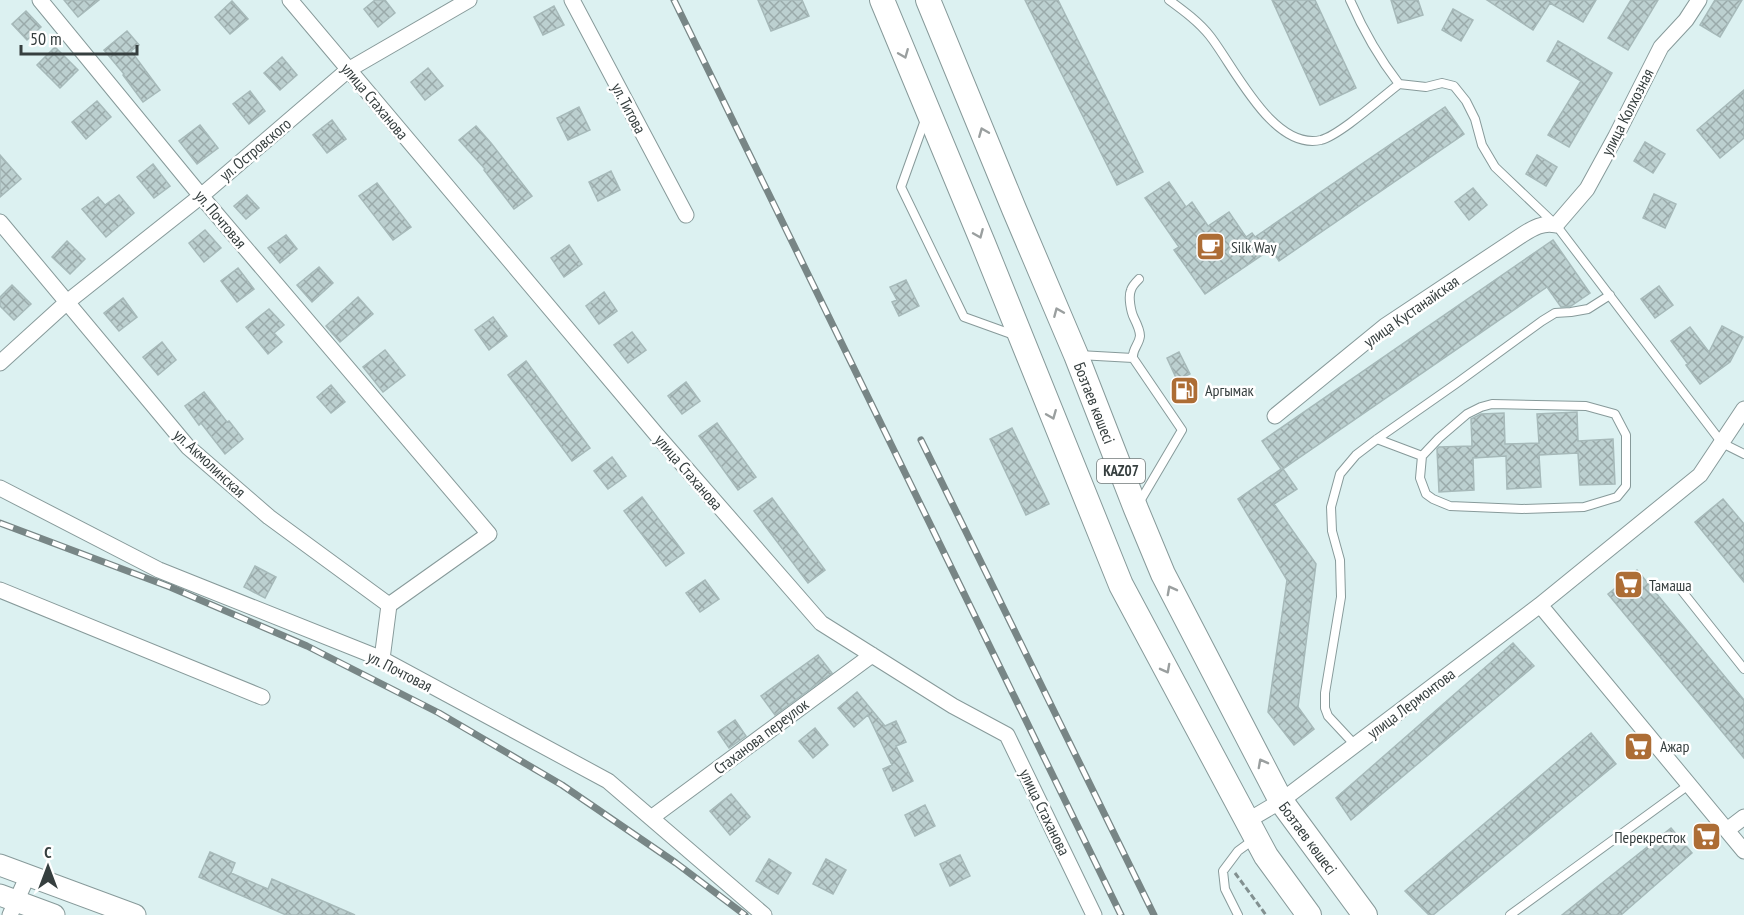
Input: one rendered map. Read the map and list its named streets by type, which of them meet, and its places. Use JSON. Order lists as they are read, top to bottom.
{
  "streets": {
    "highway": ["Бозтаев көшесі", "KAZ07"],
    "street": [
      "улица Стаханова",
      "ул. Титова",
      "улица Колхозная",
      "ул. Островского",
      "ул. Почтовая",
      "улица Кустанайская",
      "ул. Акмолинская",
      "улица Лермонтова",
      "Стаханова переулок"
    ]
  },
  "crossings": [
    ["улица Стаханова", "ул. Островского"],
    ["улица Стаханова", "Стаханова переулок"],
    ["улица Колхозная", "улица Кустанайская"],
    ["ул. Островского", "ул. Почтовая"],
    ["ул. Островского", "ул. Акмолинская"],
    ["ул. Почтовая", "ул. Акмолинская"],
    ["ул. Почтовая", "Стаханова переулок"],
    ["Бозтаев көшесі", "улица Лермонтова"],
    ["KAZ07", "улица Лермонтова"]
  ],
  "places": {
    "cafe": ["Silk Way"],
    "fuel station": ["Аргымак"],
    "supermarket": ["Тамаша", "Ажар", "Перекресток"]
  },
  "scale_bar": "50 m",
  "north": "top"
}
